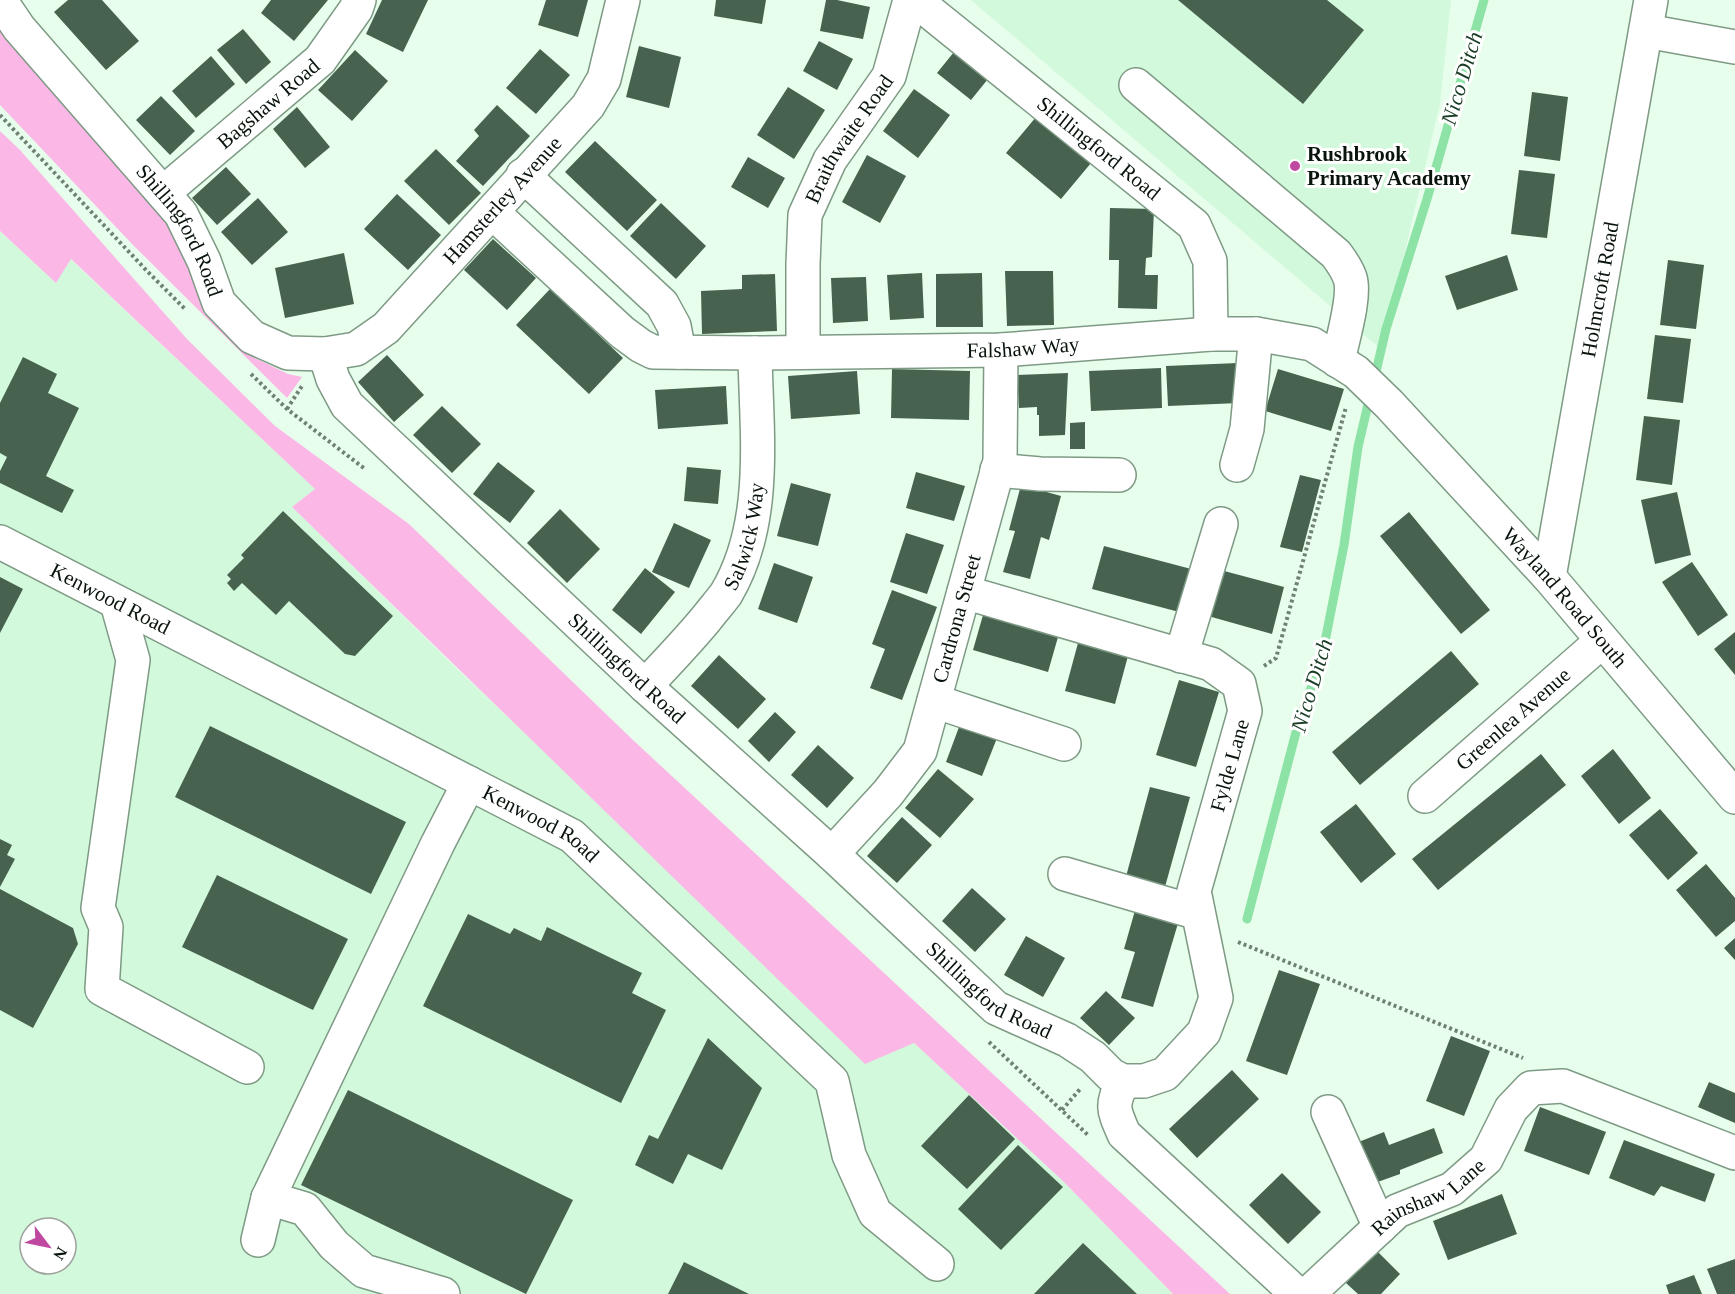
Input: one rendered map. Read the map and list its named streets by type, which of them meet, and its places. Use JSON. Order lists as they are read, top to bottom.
{
  "streets": {
    "street": [
      "Bagshaw Road",
      "Braithwaite Road",
      "Shillingford Road",
      "Hamsterley Avenue",
      "Holmcroft Road",
      "Falshaw Way",
      "Salwick Way",
      "Wayland Road South",
      "Kenwood Road",
      "Cardrona Street",
      "Greenlea Avenue",
      "Fylde Lane",
      "Rainshaw Lane"
    ]
  },
  "crossings": [
    ["Bagshaw Road", "Shillingford Road"],
    ["Braithwaite Road", "Falshaw Way"],
    ["Shillingford Road", "Hamsterley Avenue"],
    ["Shillingford Road", "Falshaw Way"],
    ["Shillingford Road", "Salwick Way"],
    ["Shillingford Road", "Cardrona Street"],
    ["Shillingford Road", "Fylde Lane"],
    ["Hamsterley Avenue", "Falshaw Way"],
    ["Holmcroft Road", "Wayland Road South"],
    ["Falshaw Way", "Salwick Way"],
    ["Falshaw Way", "Wayland Road South"],
    ["Falshaw Way", "Cardrona Street"],
    ["Wayland Road South", "Greenlea Avenue"]
  ],
  "water": ["Nico Ditch"],
  "places": ["Rushbrook Primary Academy"],
  "north": "bottom right"
}
